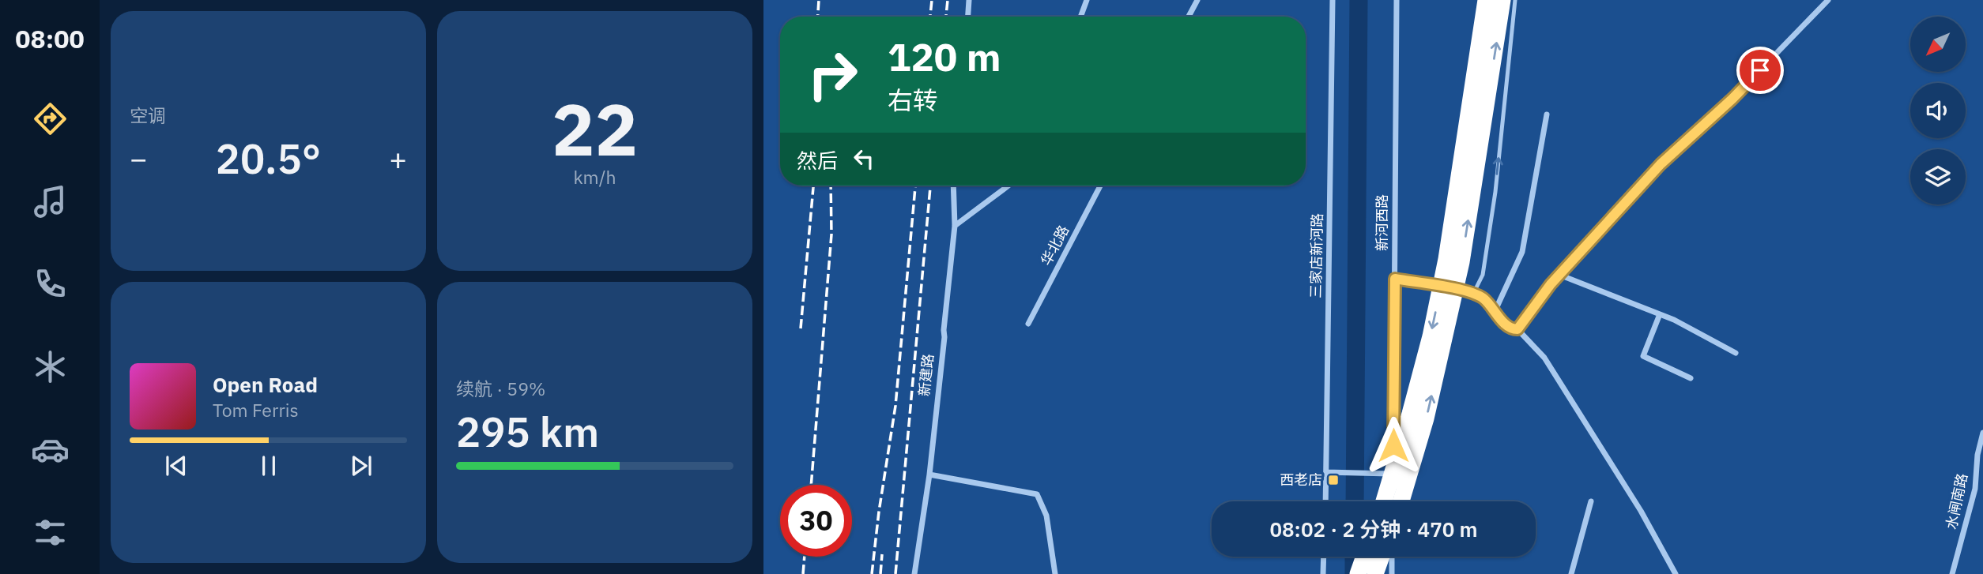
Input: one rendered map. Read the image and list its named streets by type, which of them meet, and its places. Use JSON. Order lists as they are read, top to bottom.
{
  "streets": {
    "street": [
      "新河西路",
      "华北路",
      "三家店新河路",
      "新建路",
      "水闸南路"
    ]
  },
  "places": {
    "transit": ["西老店"]
  },
  "north": "bottom left",
  "page": {
    "tabs": "08:00",
    "tile": [
      "空调",
      ["22", "km/h"],
      ["续航 · 59%", "295 km"]
    ],
    "turn": ["120 m", "右转"],
    "then": "然后",
    "heat": ["−", "20.5°", "+"],
    "song": ["Open Road", "Tom Ferris"],
    "limit": "30",
    "trip": "08:02 · 2 分钟 · 470 m"
  }
}
